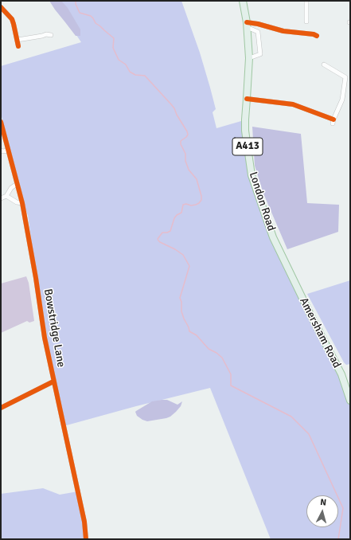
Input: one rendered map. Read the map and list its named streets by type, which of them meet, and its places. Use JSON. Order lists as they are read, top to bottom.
{
  "streets": {
    "highway": ["A413", "London Road", "Amersham Road"],
    "street": ["Bowstridge Lane"]
  },
  "crossings": [
    ["London Road", "Amersham Road"]
  ],
  "north": "top"
}
